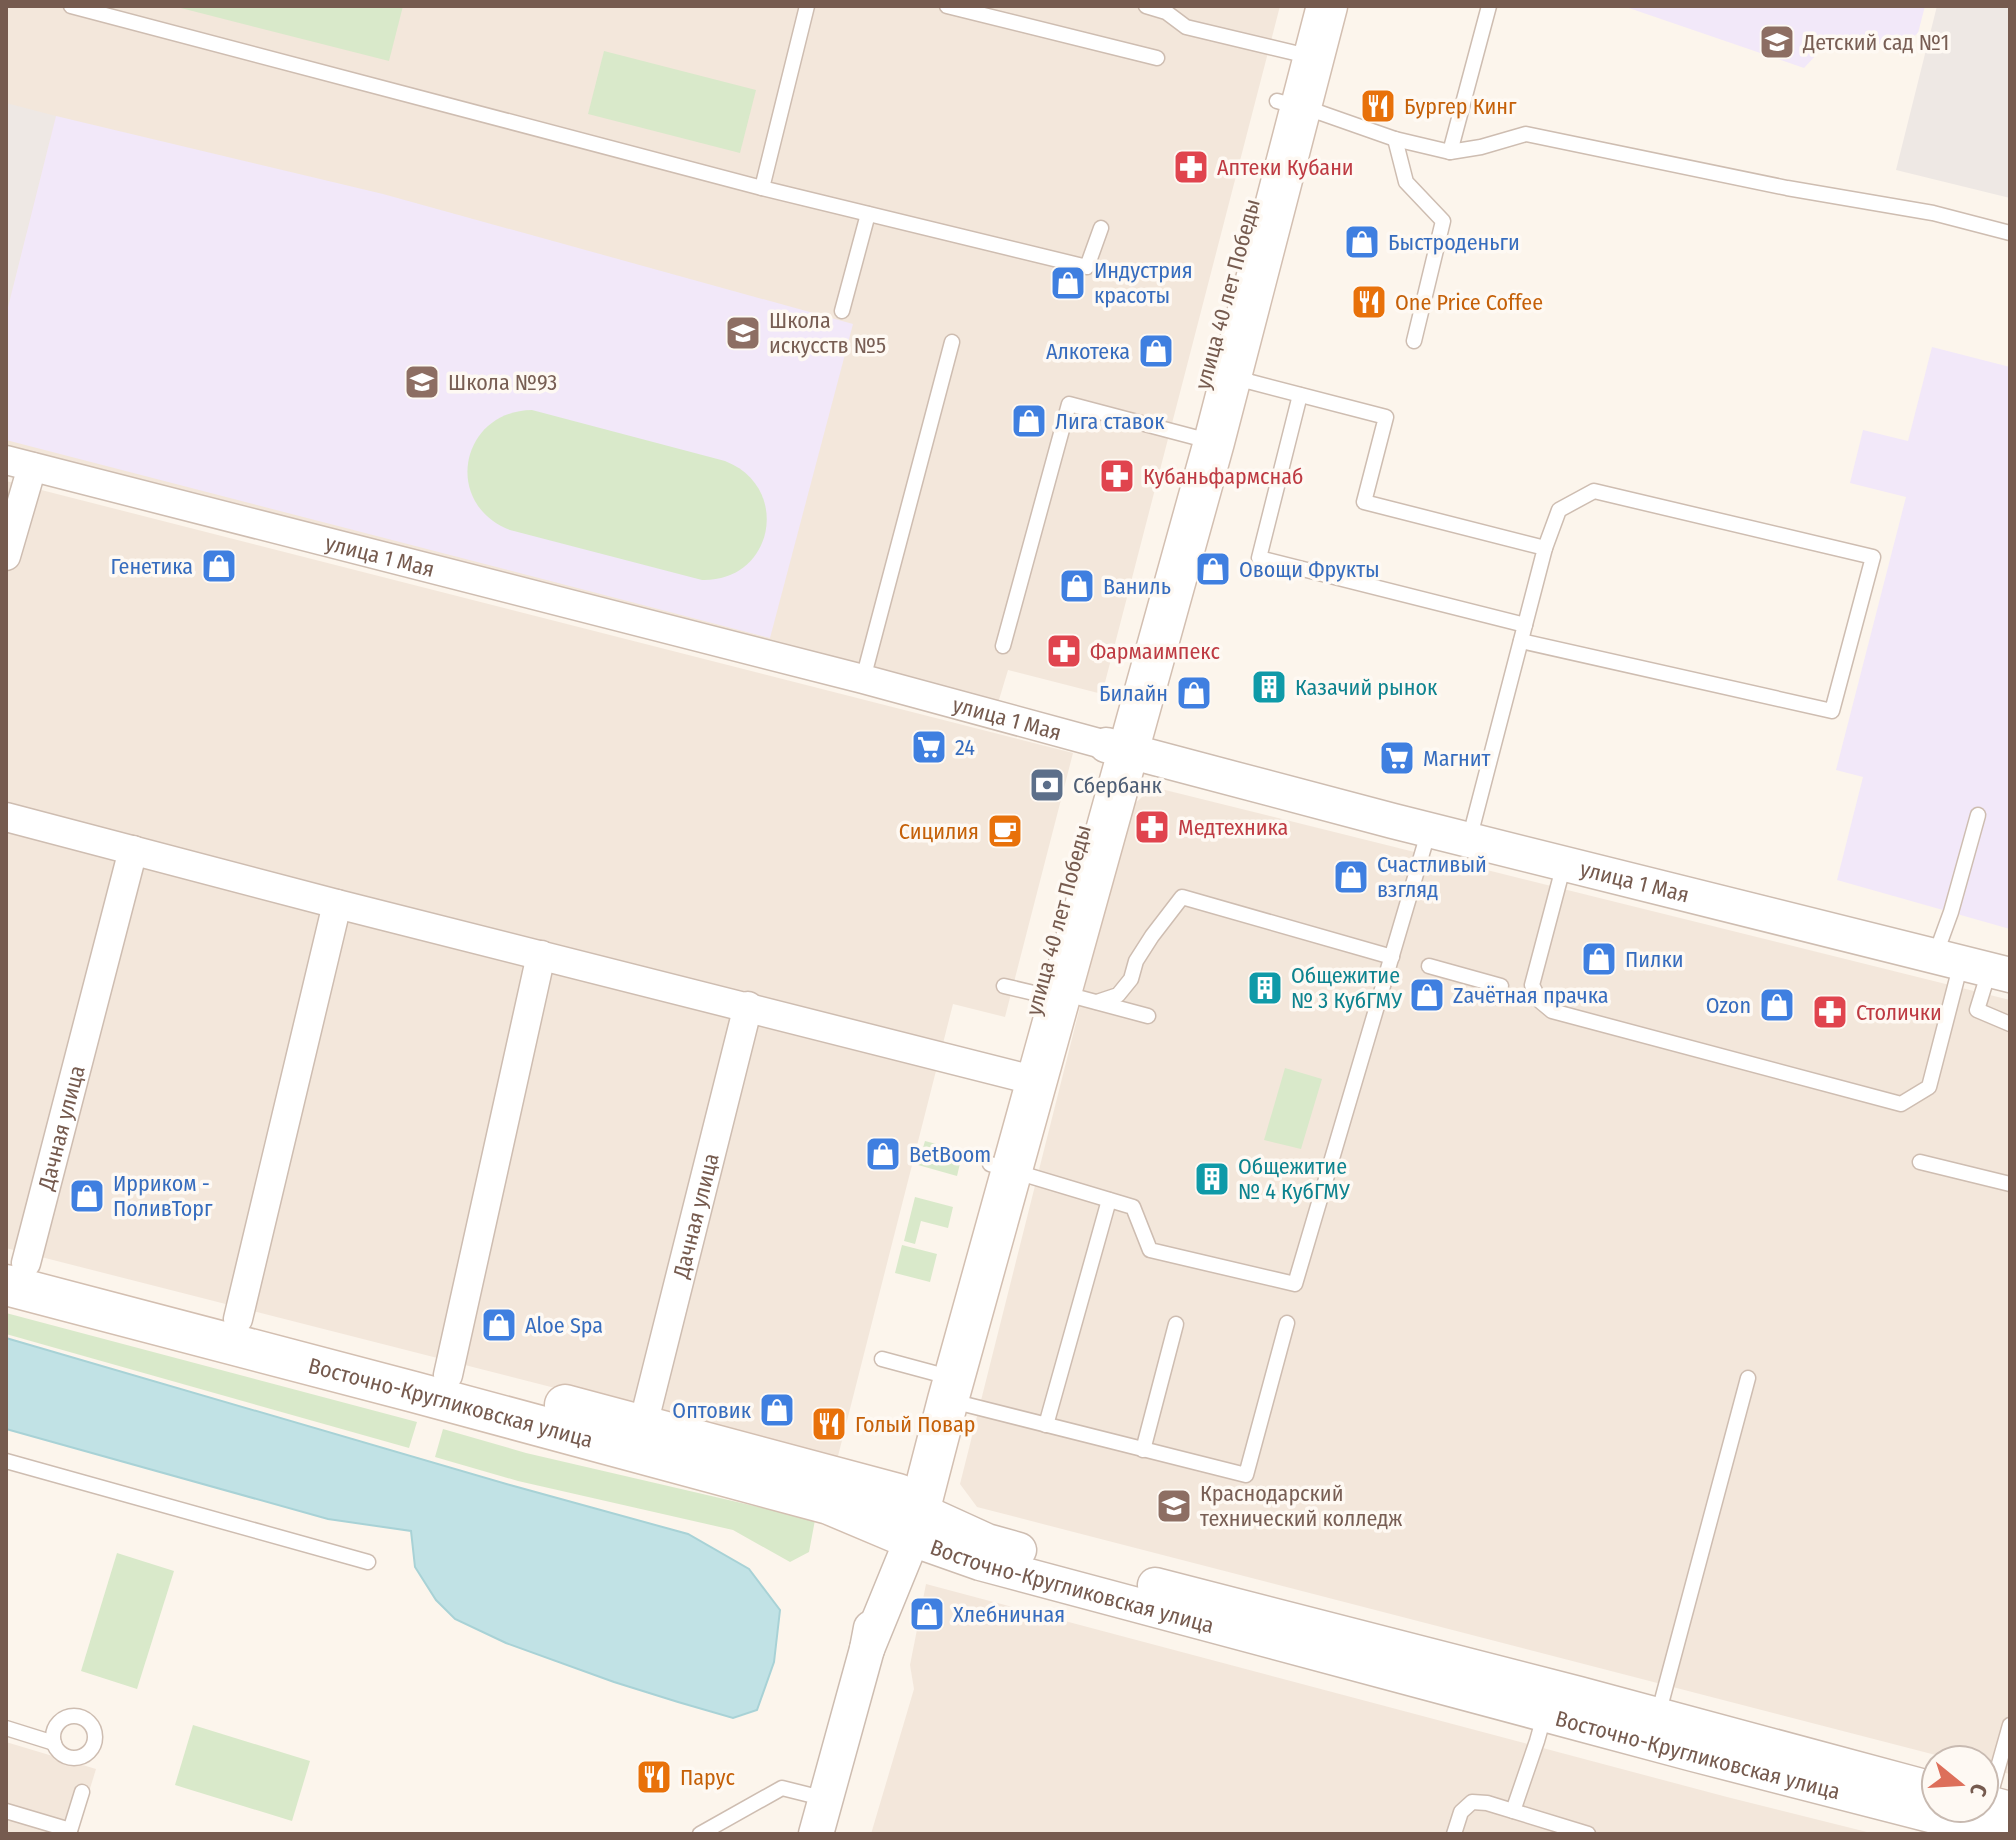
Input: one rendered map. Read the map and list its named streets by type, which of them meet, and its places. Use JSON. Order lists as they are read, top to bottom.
{
  "streets": {
    "main road": ["улица 40 лет Победы", "Восточно-Кругликовская улица"],
    "street": ["улица 1 Мая", "Дачная улица"]
  },
  "crossings": [
    ["улица 40 лет Победы", "улица 1 Мая"],
    ["Дачная улица", "Восточно-Кругликовская улица"]
  ],
  "places": {
    "school or university": [
      "Детский сад №1",
      "Школа искусств №5",
      "Школа №93",
      "Краснодарский технический колледж"
    ],
    "restaurant": [
      "Бургер Кинг",
      "One Price Coffee",
      "Голый Повар",
      "Парус"
    ],
    "pharmacy": [
      "Аптеки Кубани",
      "Кубаньфармснаб",
      "Фармаимпекс",
      "Медтехника",
      "Столички"
    ],
    "shop": [
      "Быстроденьги",
      "Индустрия красоты",
      "Алкотека",
      "Лига ставок",
      "Генетика",
      "Овощи Фрукты",
      "Ваниль",
      "Билайн",
      "Счастливый взгляд",
      "Пилки",
      "Zачётная прачка",
      "Ozon",
      "BetBoom",
      "Ирриком - ПоливТорг",
      "Aloe Spa",
      "Оптовик",
      "Хлебничная"
    ],
    "building": ["Казачий рынок", "Общежитие № 3 КубГМУ", "Общежитие № 4 КубГМУ"],
    "supermarket": ["24", "Магнит"],
    "bank": ["Сбербанк"],
    "cafe": ["Сицилия"]
  },
  "north": "right"
}
